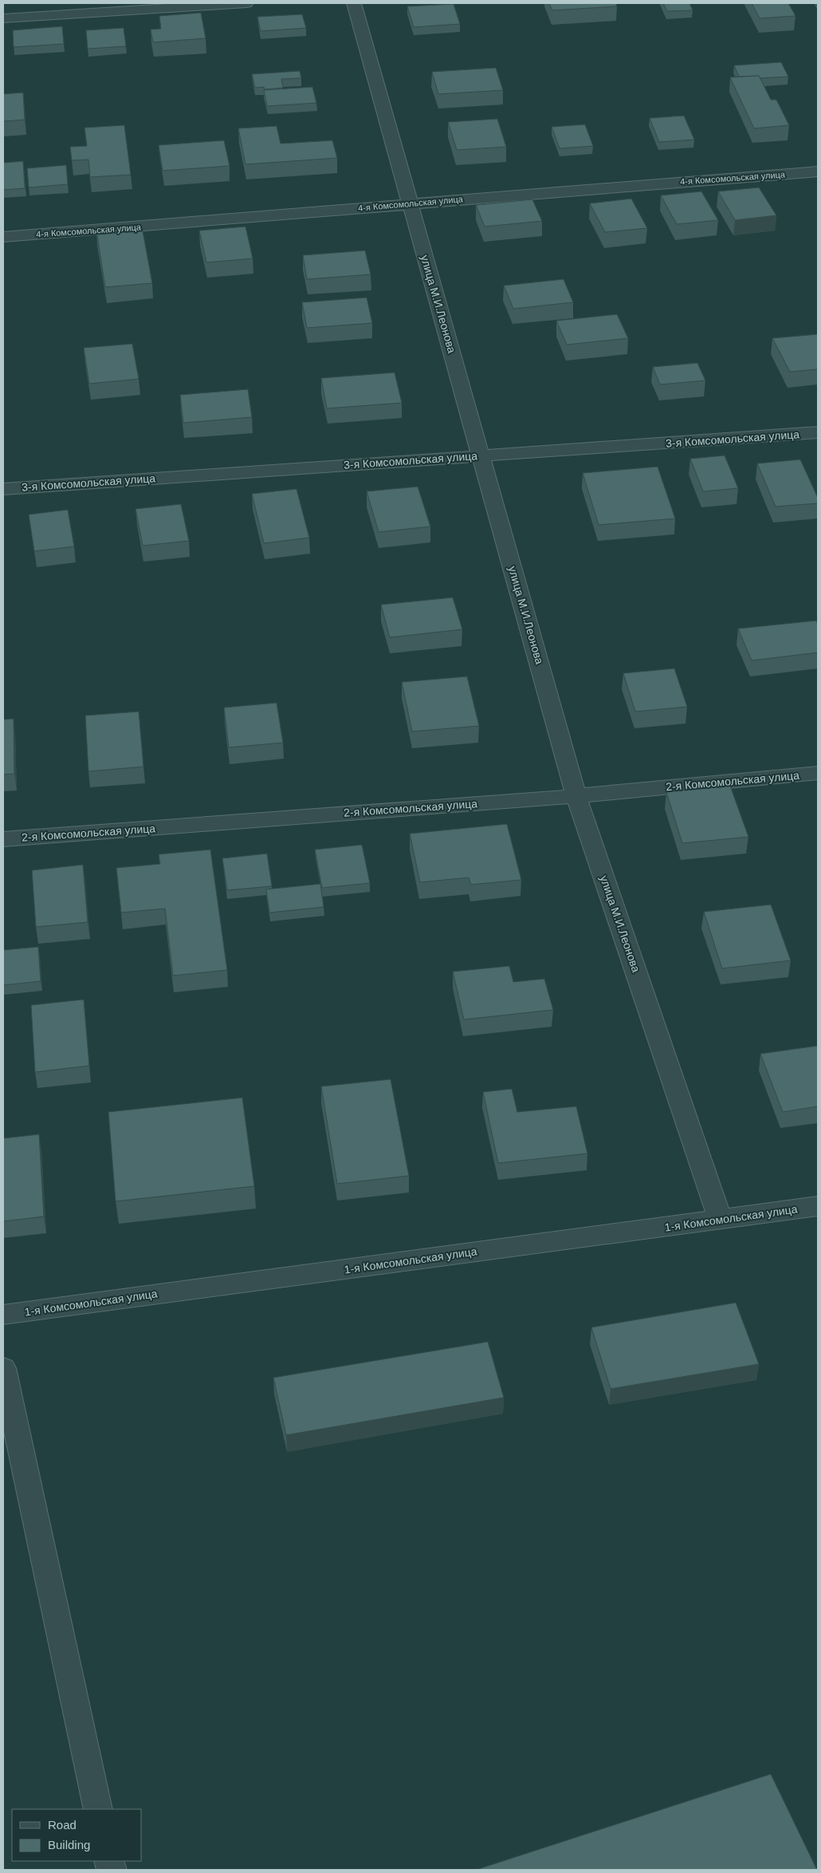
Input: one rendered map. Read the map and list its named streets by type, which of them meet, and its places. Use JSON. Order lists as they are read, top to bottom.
{
  "streets": {
    "street": [
      "4-я Комсомольская улица",
      "улица М.И.Леонова",
      "3-я Комсомольская улица",
      "2-я Комсомольская улица",
      "1-я Комсомольская улица"
    ]
  },
  "crossings": [
    ["4-я Комсомольская улица", "улица М.И.Леонова"],
    ["улица М.И.Леонова", "3-я Комсомольская улица"],
    ["улица М.И.Леонова", "2-я Комсомольская улица"],
    ["улица М.И.Леонова", "1-я Комсомольская улица"]
  ],
  "legend": ["Road", "Building"]
}
